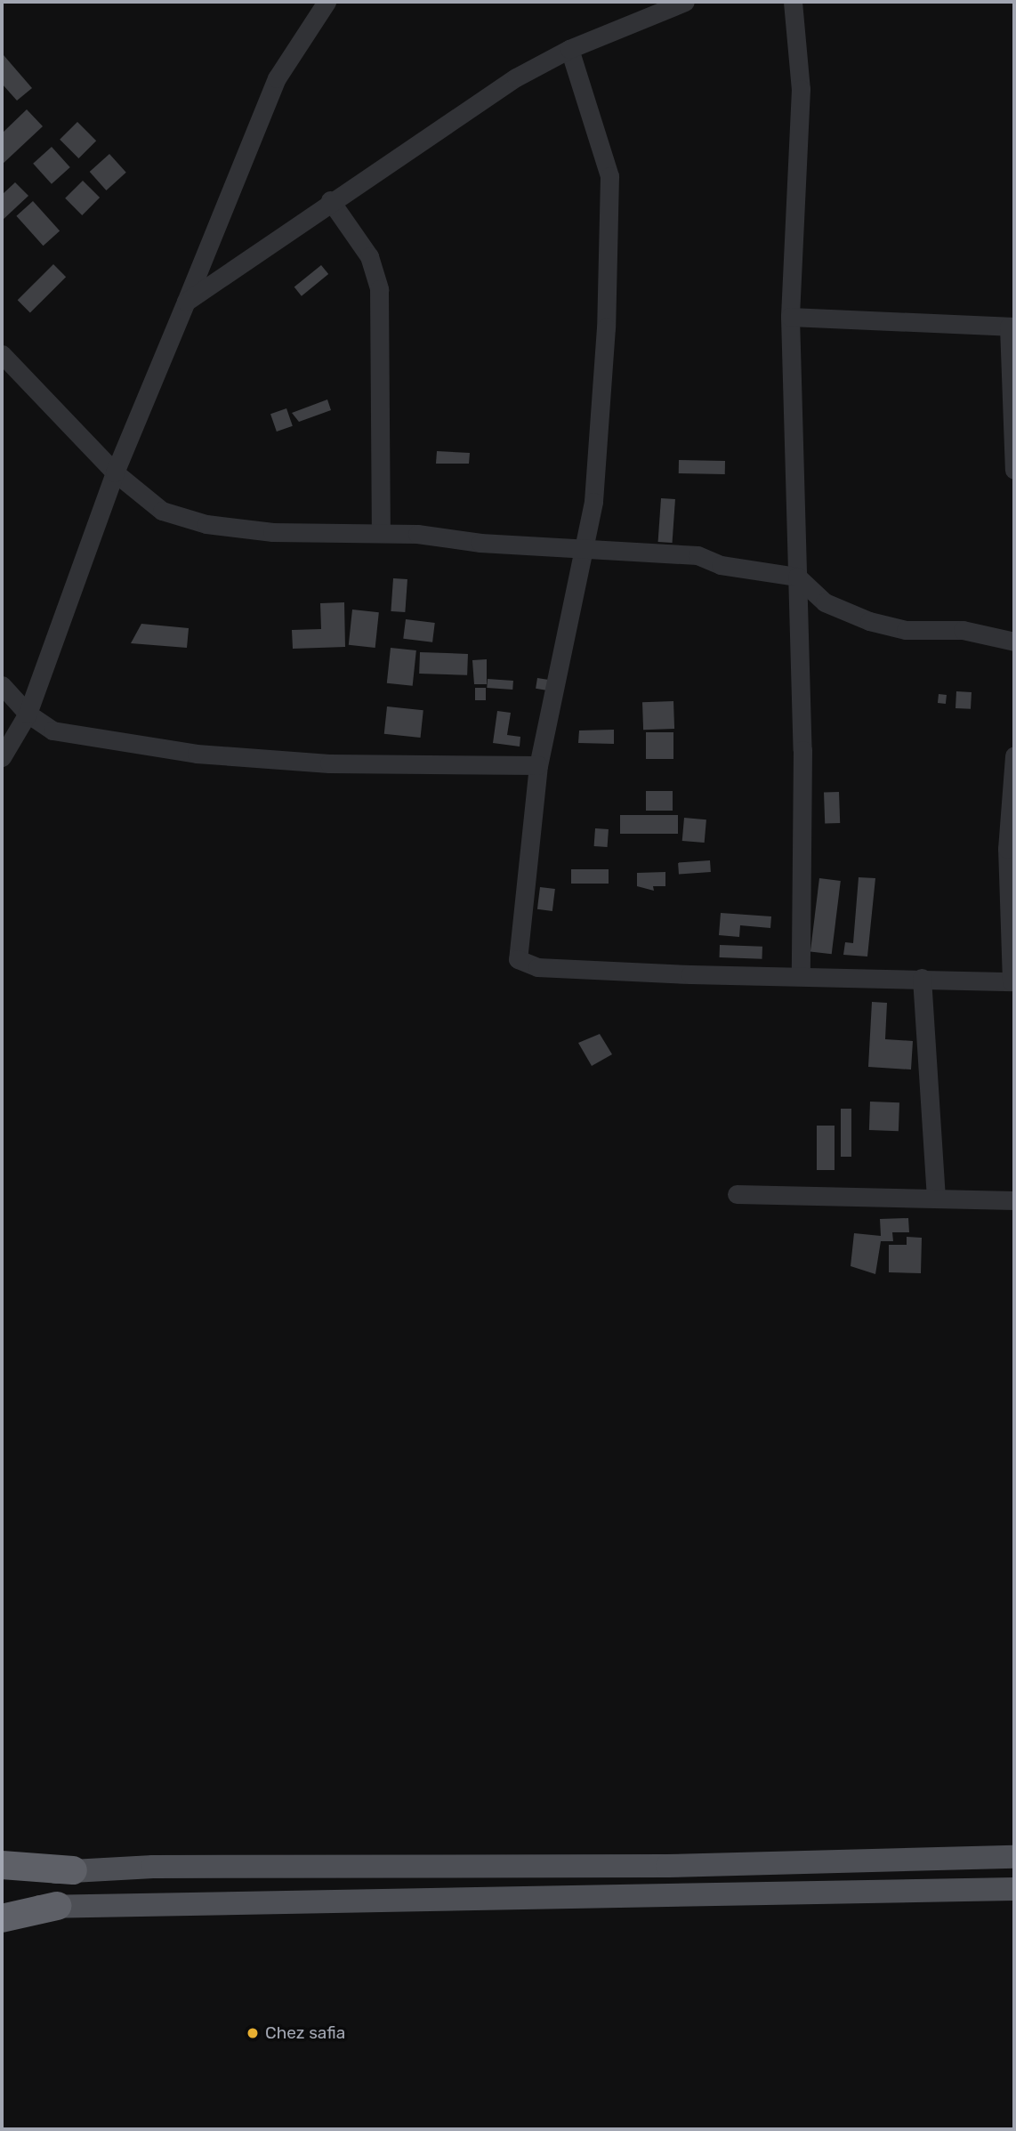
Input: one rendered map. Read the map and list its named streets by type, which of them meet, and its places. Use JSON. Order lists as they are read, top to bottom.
{
  "places": ["Chez safia"]
}
